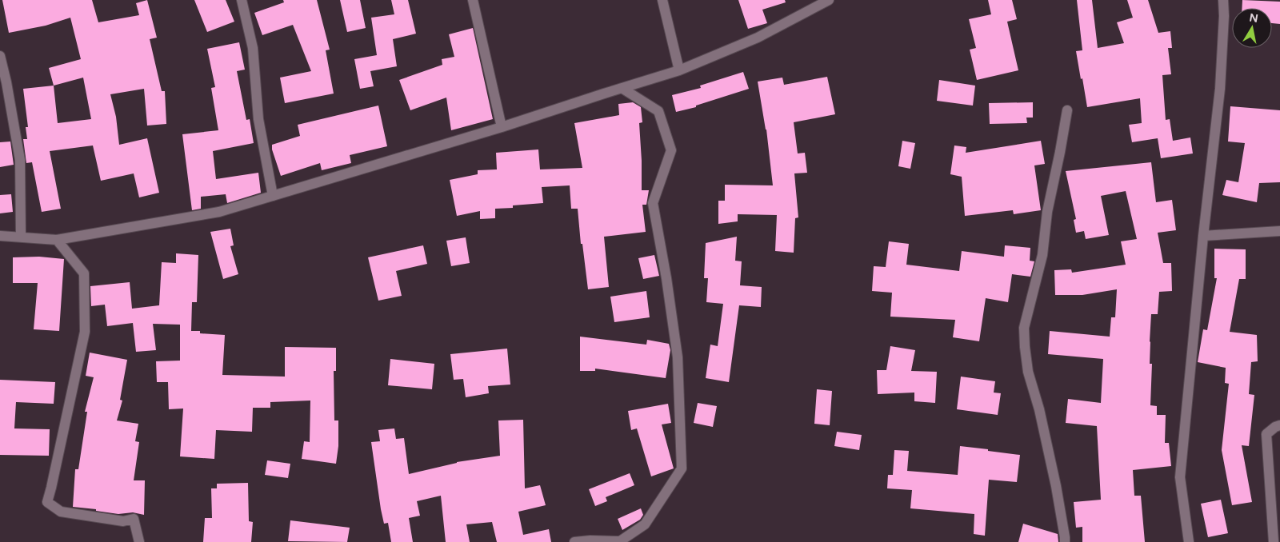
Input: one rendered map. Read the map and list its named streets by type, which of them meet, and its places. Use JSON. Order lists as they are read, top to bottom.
{
  "north": "top"
}
